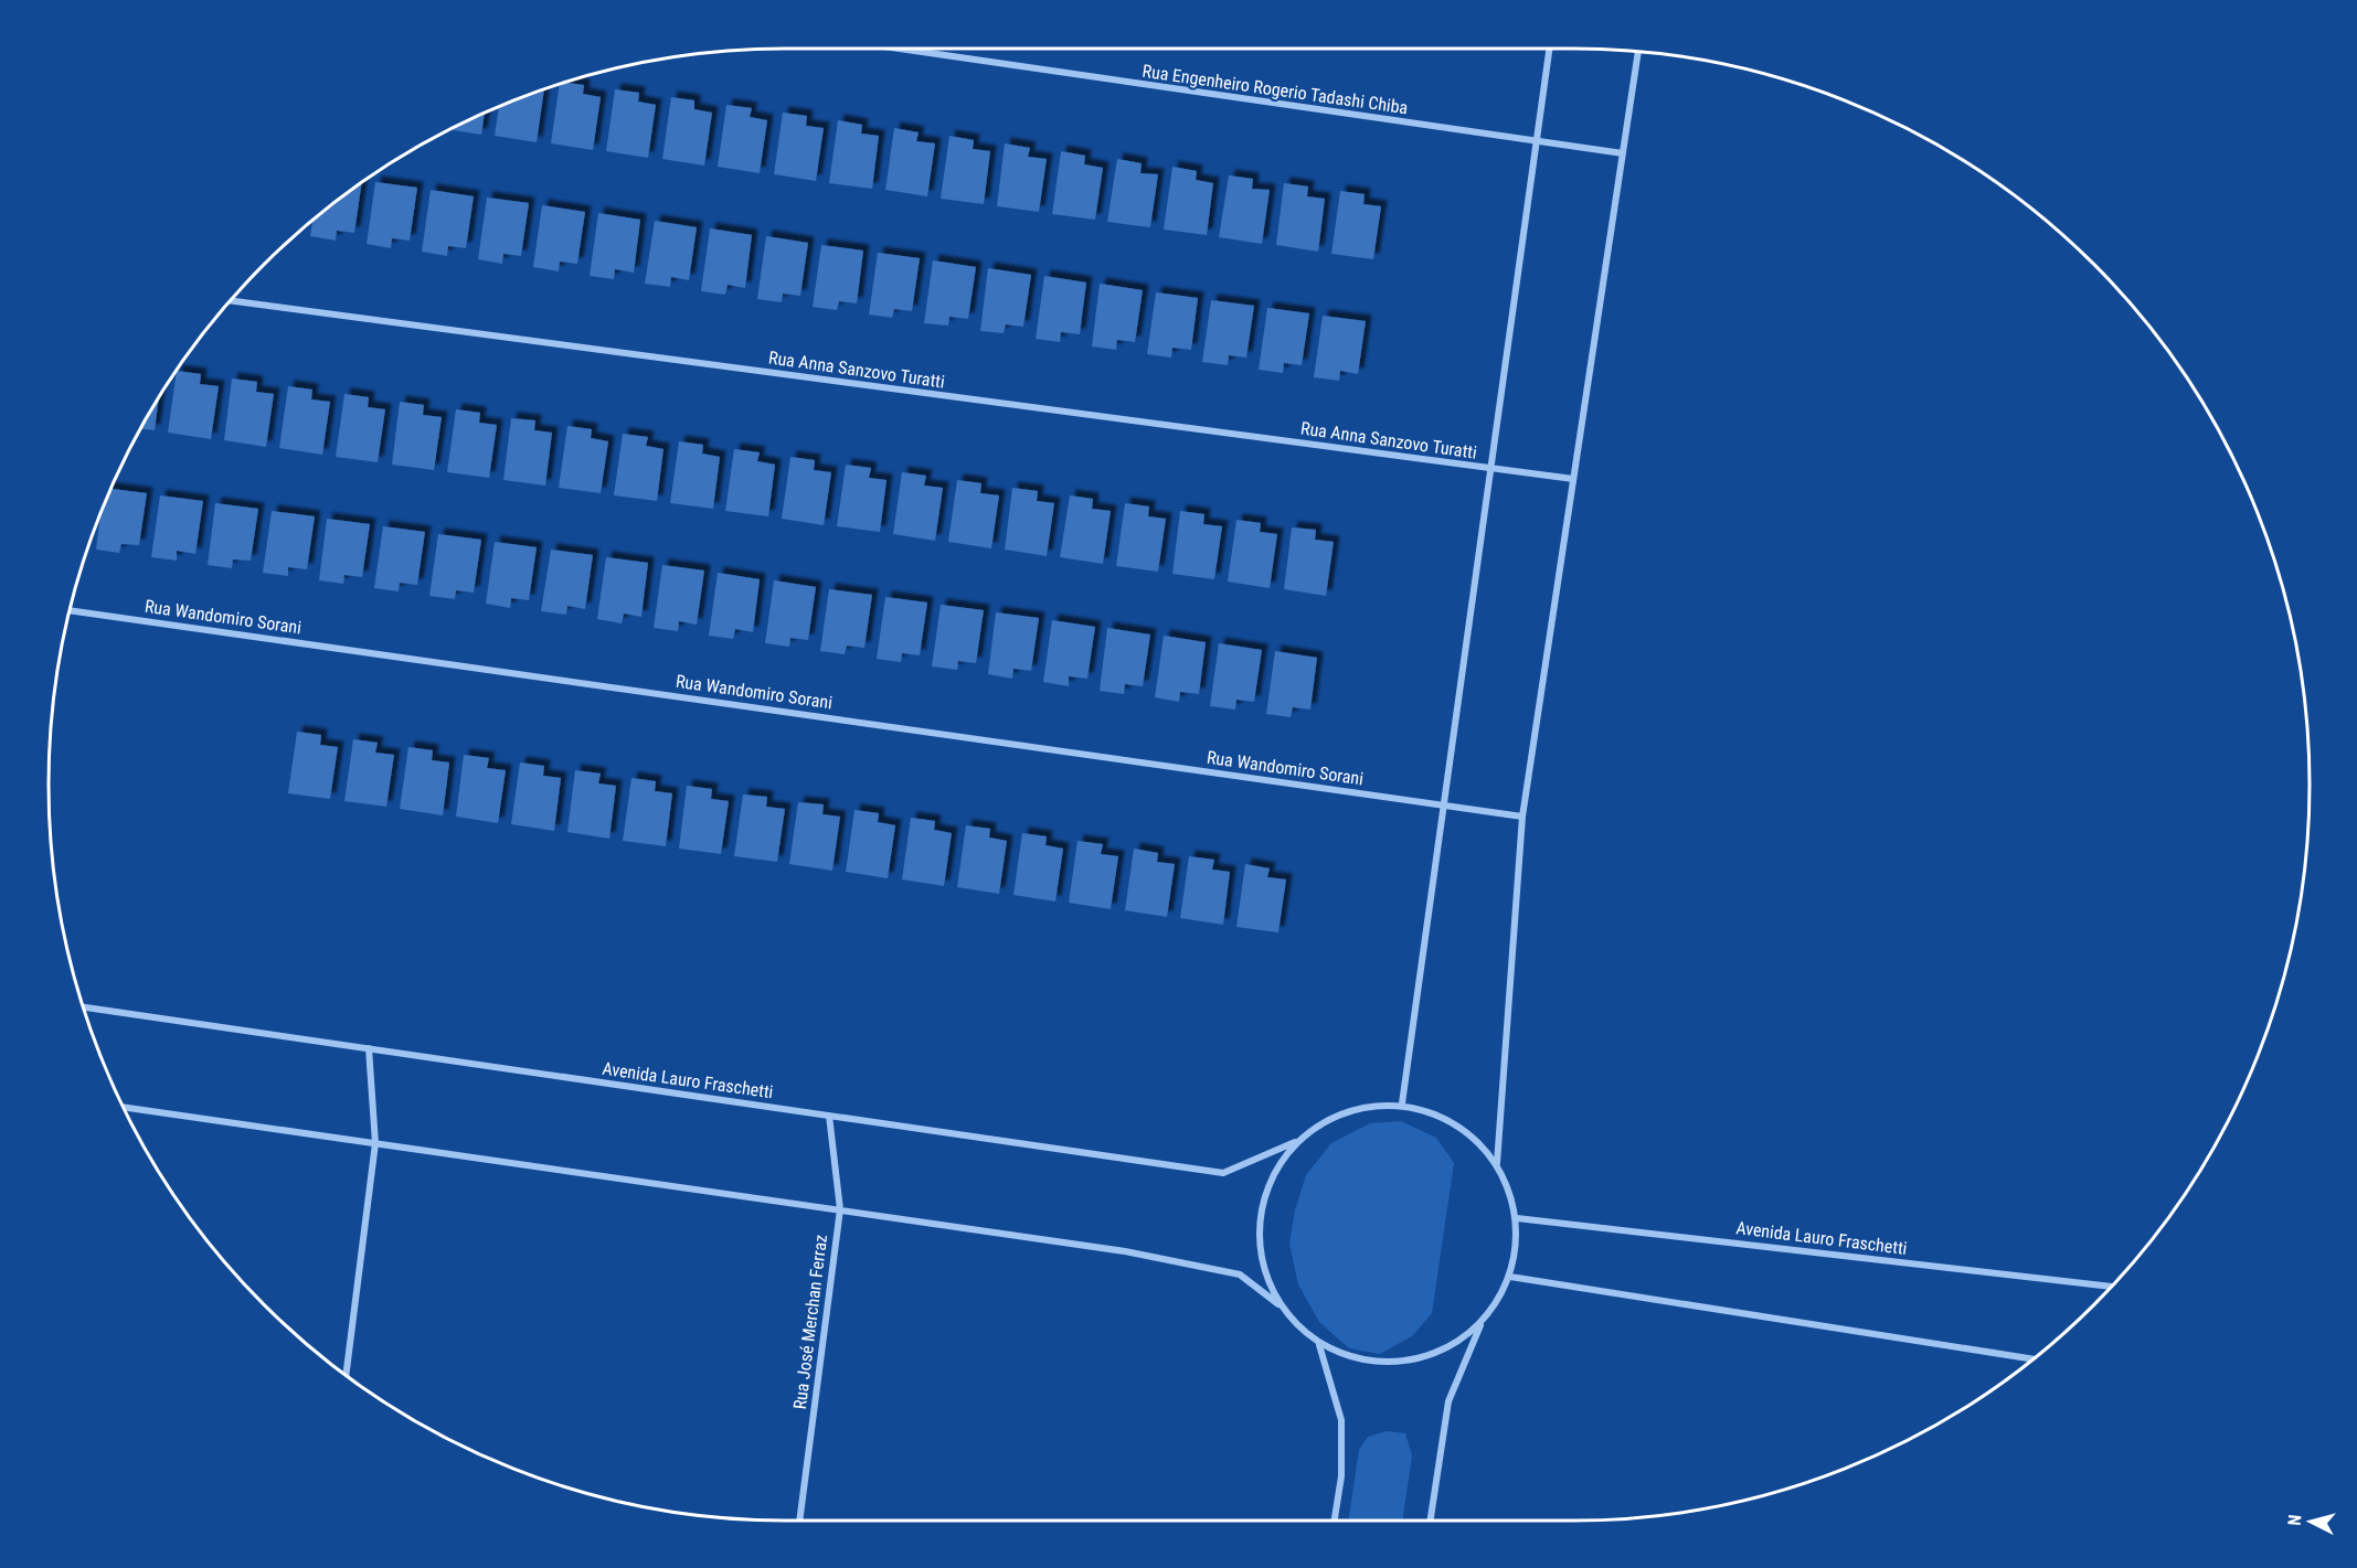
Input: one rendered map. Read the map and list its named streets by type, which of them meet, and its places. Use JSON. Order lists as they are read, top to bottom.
{
  "streets": {
    "street": [
      "Rua Engenheiro Rogerio Tadashi Chiba",
      "Rua Anna Sanzovo Turatti",
      "Rua Wandomiro Sorani",
      "Avenida Lauro Fraschetti",
      "Rua José Merchan Ferraz"
    ]
  },
  "crossings": [
    ["Avenida Lauro Fraschetti", "Rua José Merchan Ferraz"]
  ],
  "north": "left"
}
